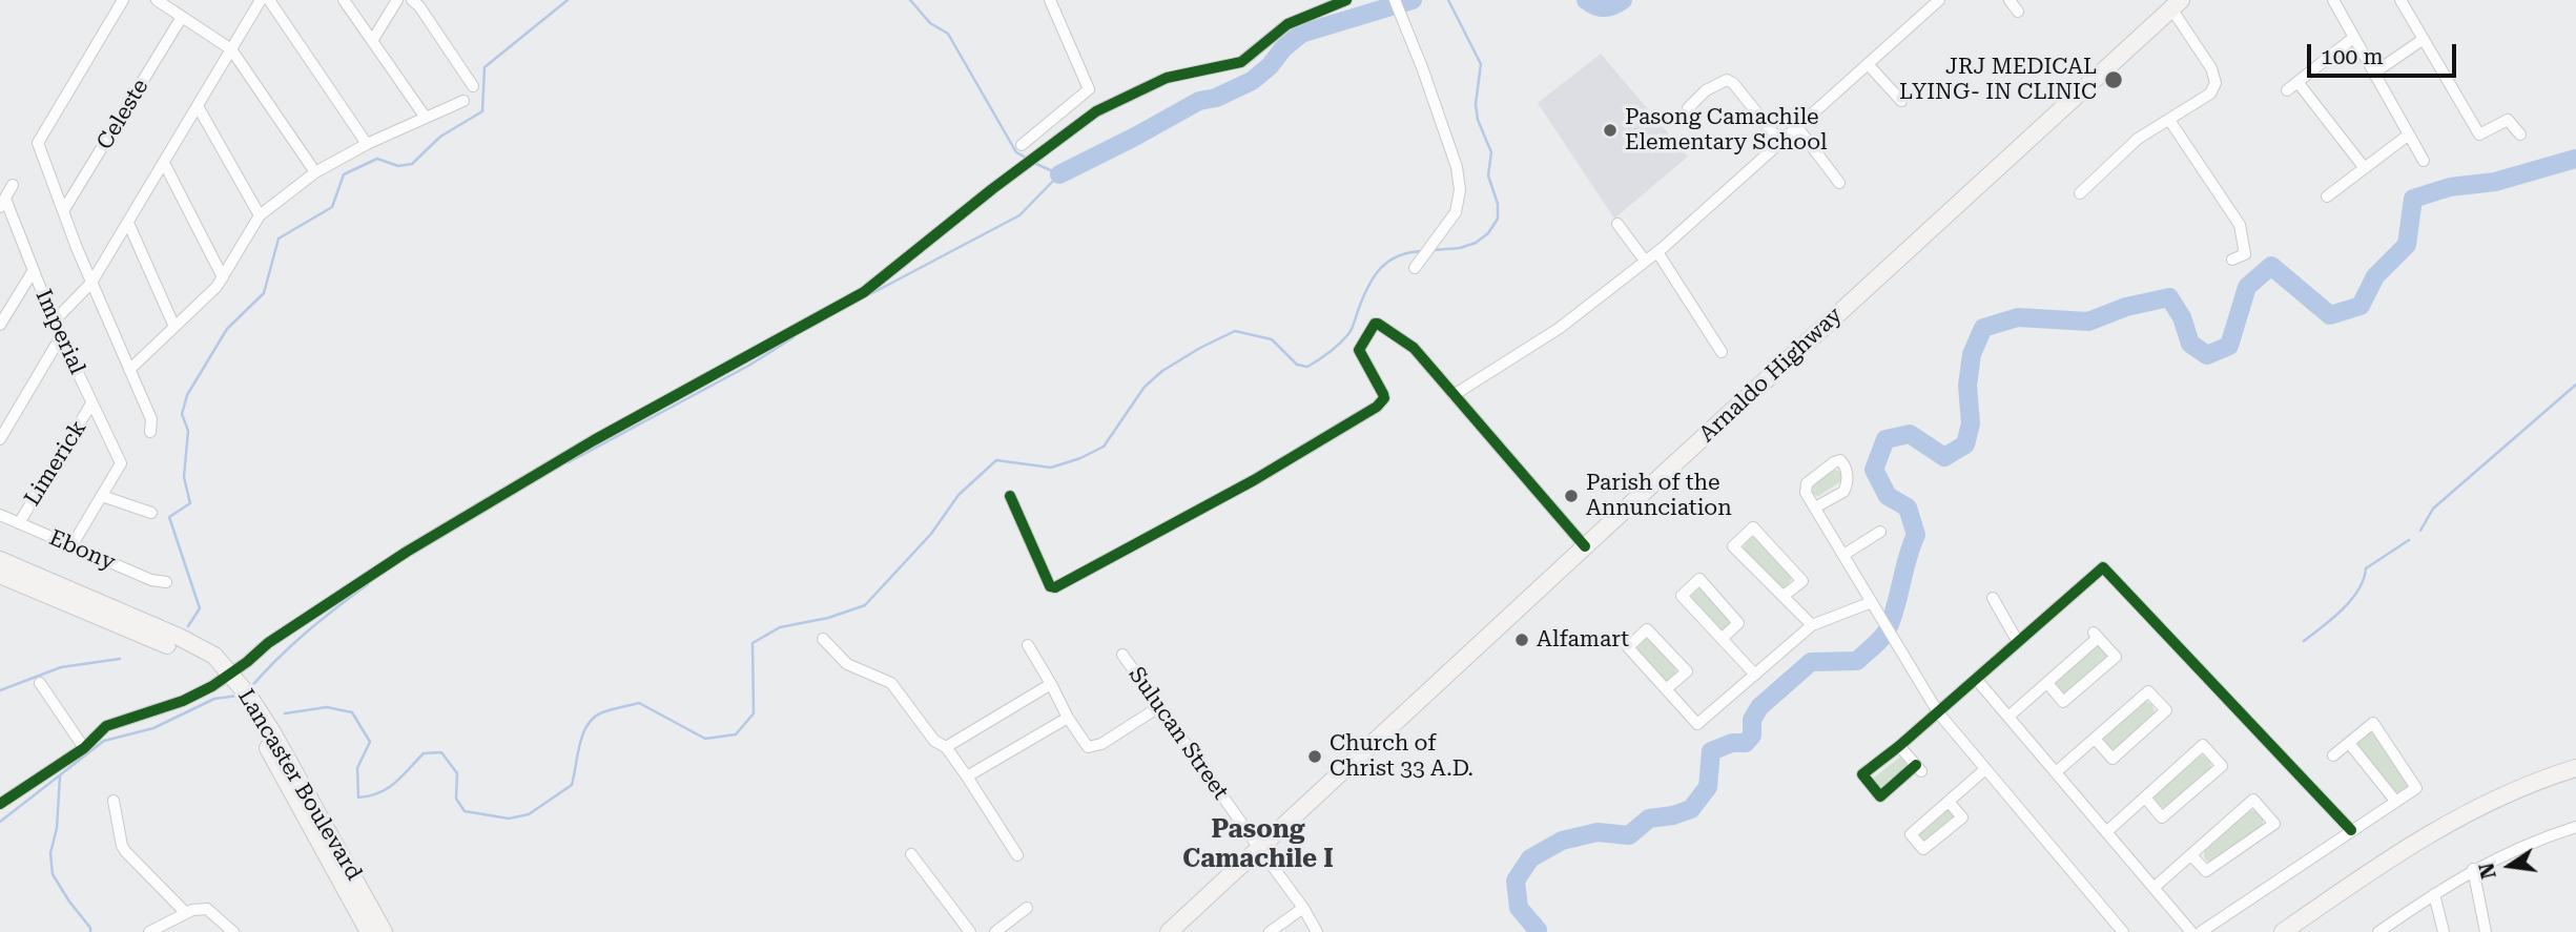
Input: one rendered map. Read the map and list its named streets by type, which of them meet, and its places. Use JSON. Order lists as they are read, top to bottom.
{
  "streets": {
    "main road": ["Arnaldo Highway", "Lancaster Boulevard"],
    "street": [
      "Celeste",
      "Imperial",
      "Limerick",
      "Ebony",
      "Sulucan Street"
    ]
  },
  "crossings": [
    ["Imperial", "Limerick"],
    ["Arnaldo Highway", "Sulucan Street"],
    ["Limerick", "Ebony"]
  ],
  "districts": ["Pasong Camachile I"],
  "places": [
    "JRJ MEDICAL LYING- IN CLINIC",
    "Pasong Camachile Elementary School",
    "Parish of the Annunciation",
    "Alfamart",
    "Church of Christ 33 A.D."
  ],
  "scale_bar": "100 m",
  "north": "left"
}
